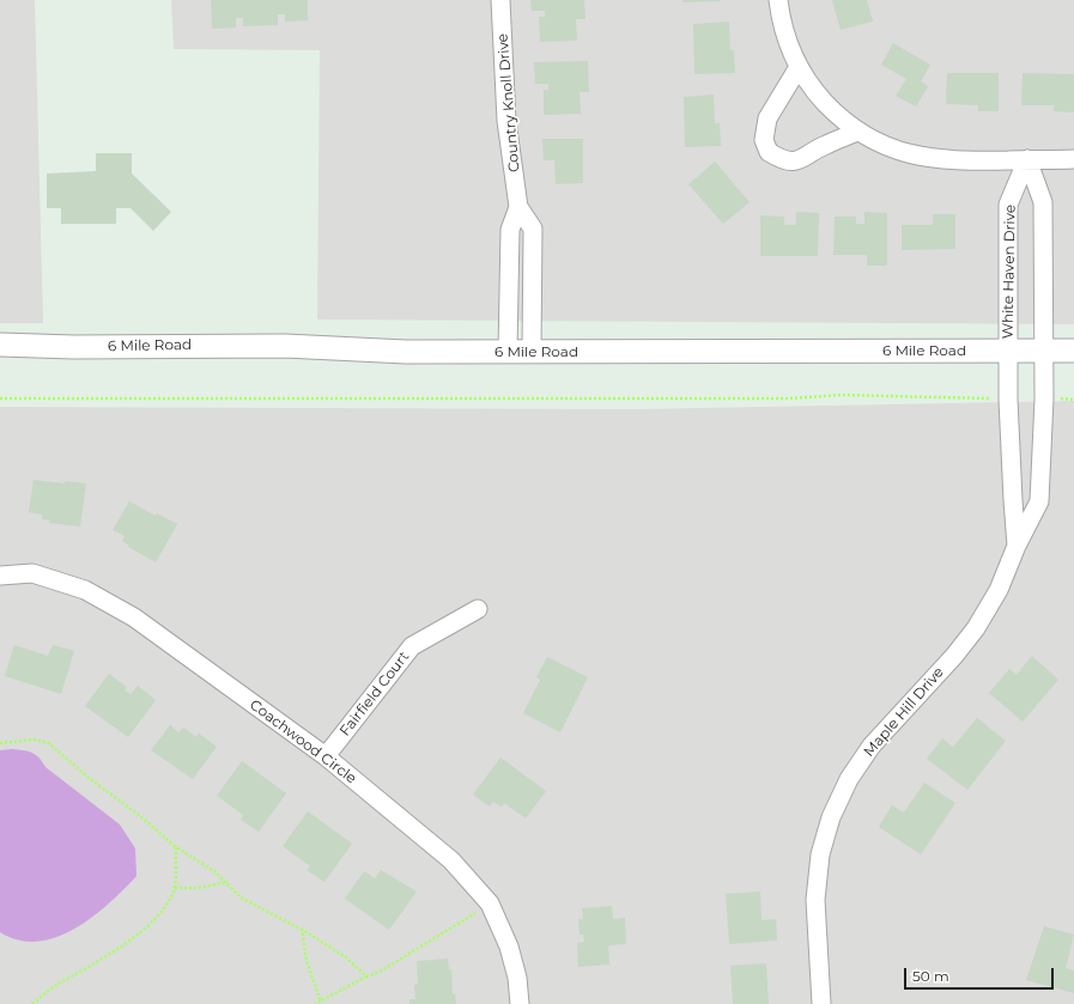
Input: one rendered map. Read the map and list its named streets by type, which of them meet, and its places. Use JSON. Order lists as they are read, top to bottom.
{
  "streets": {
    "street": [
      "Country Knoll Drive",
      "White Haven Drive",
      "6 Mile Road",
      "Fairfield Court",
      "Maple Hill Drive",
      "Coachwood Circle"
    ]
  },
  "crossings": [
    ["Country Knoll Drive", "6 Mile Road"],
    ["White Haven Drive", "6 Mile Road"],
    ["White Haven Drive", "Maple Hill Drive"],
    ["6 Mile Road", "Maple Hill Drive"],
    ["Fairfield Court", "Coachwood Circle"]
  ],
  "scale_bar": "50 m"
}
